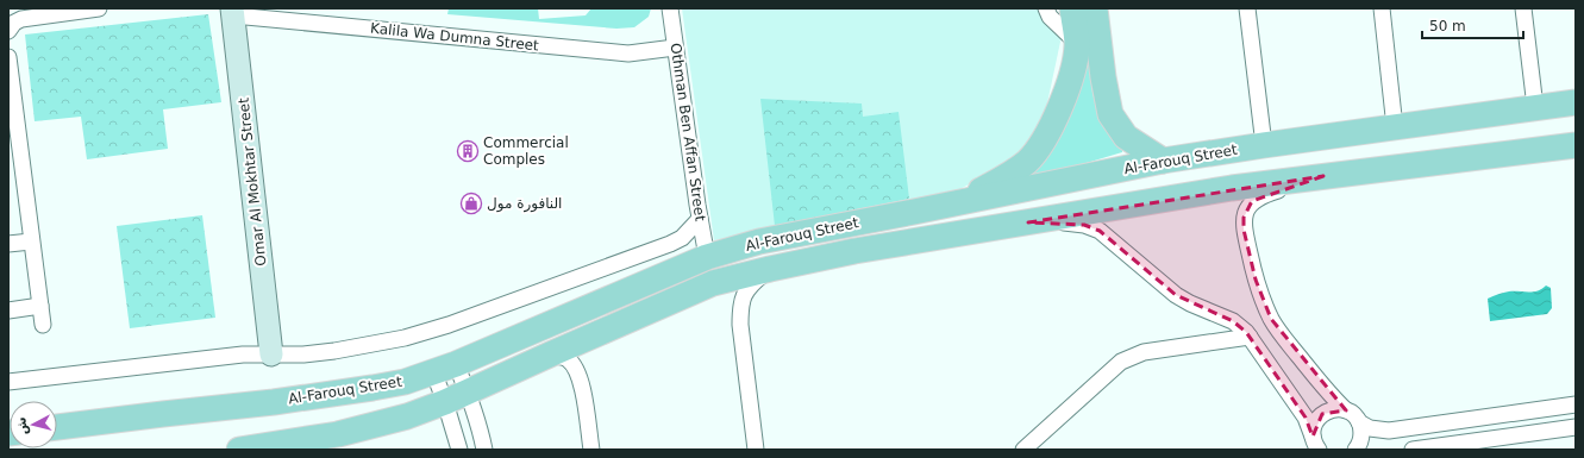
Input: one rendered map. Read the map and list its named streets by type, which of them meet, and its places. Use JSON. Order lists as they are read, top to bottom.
{
  "streets": {
    "main road": ["Al-Farouq Street"],
    "street": ["Kalila Wa Dumna Street", "Othman Ben Affan Street", "Omar Al Mokhtar Street"]
  },
  "crossings": [
    ["Kalila Wa Dumna Street", "Othman Ben Affan Street"],
    ["Kalila Wa Dumna Street", "Omar Al Mokhtar Street"],
    ["Othman Ben Affan Street", "Al-Farouq Street"]
  ],
  "places": {
    "building": ["Commercial Comples"],
    "shop": ["النافورة مول"]
  },
  "scale_bar": "50 m",
  "north": "left"
}
